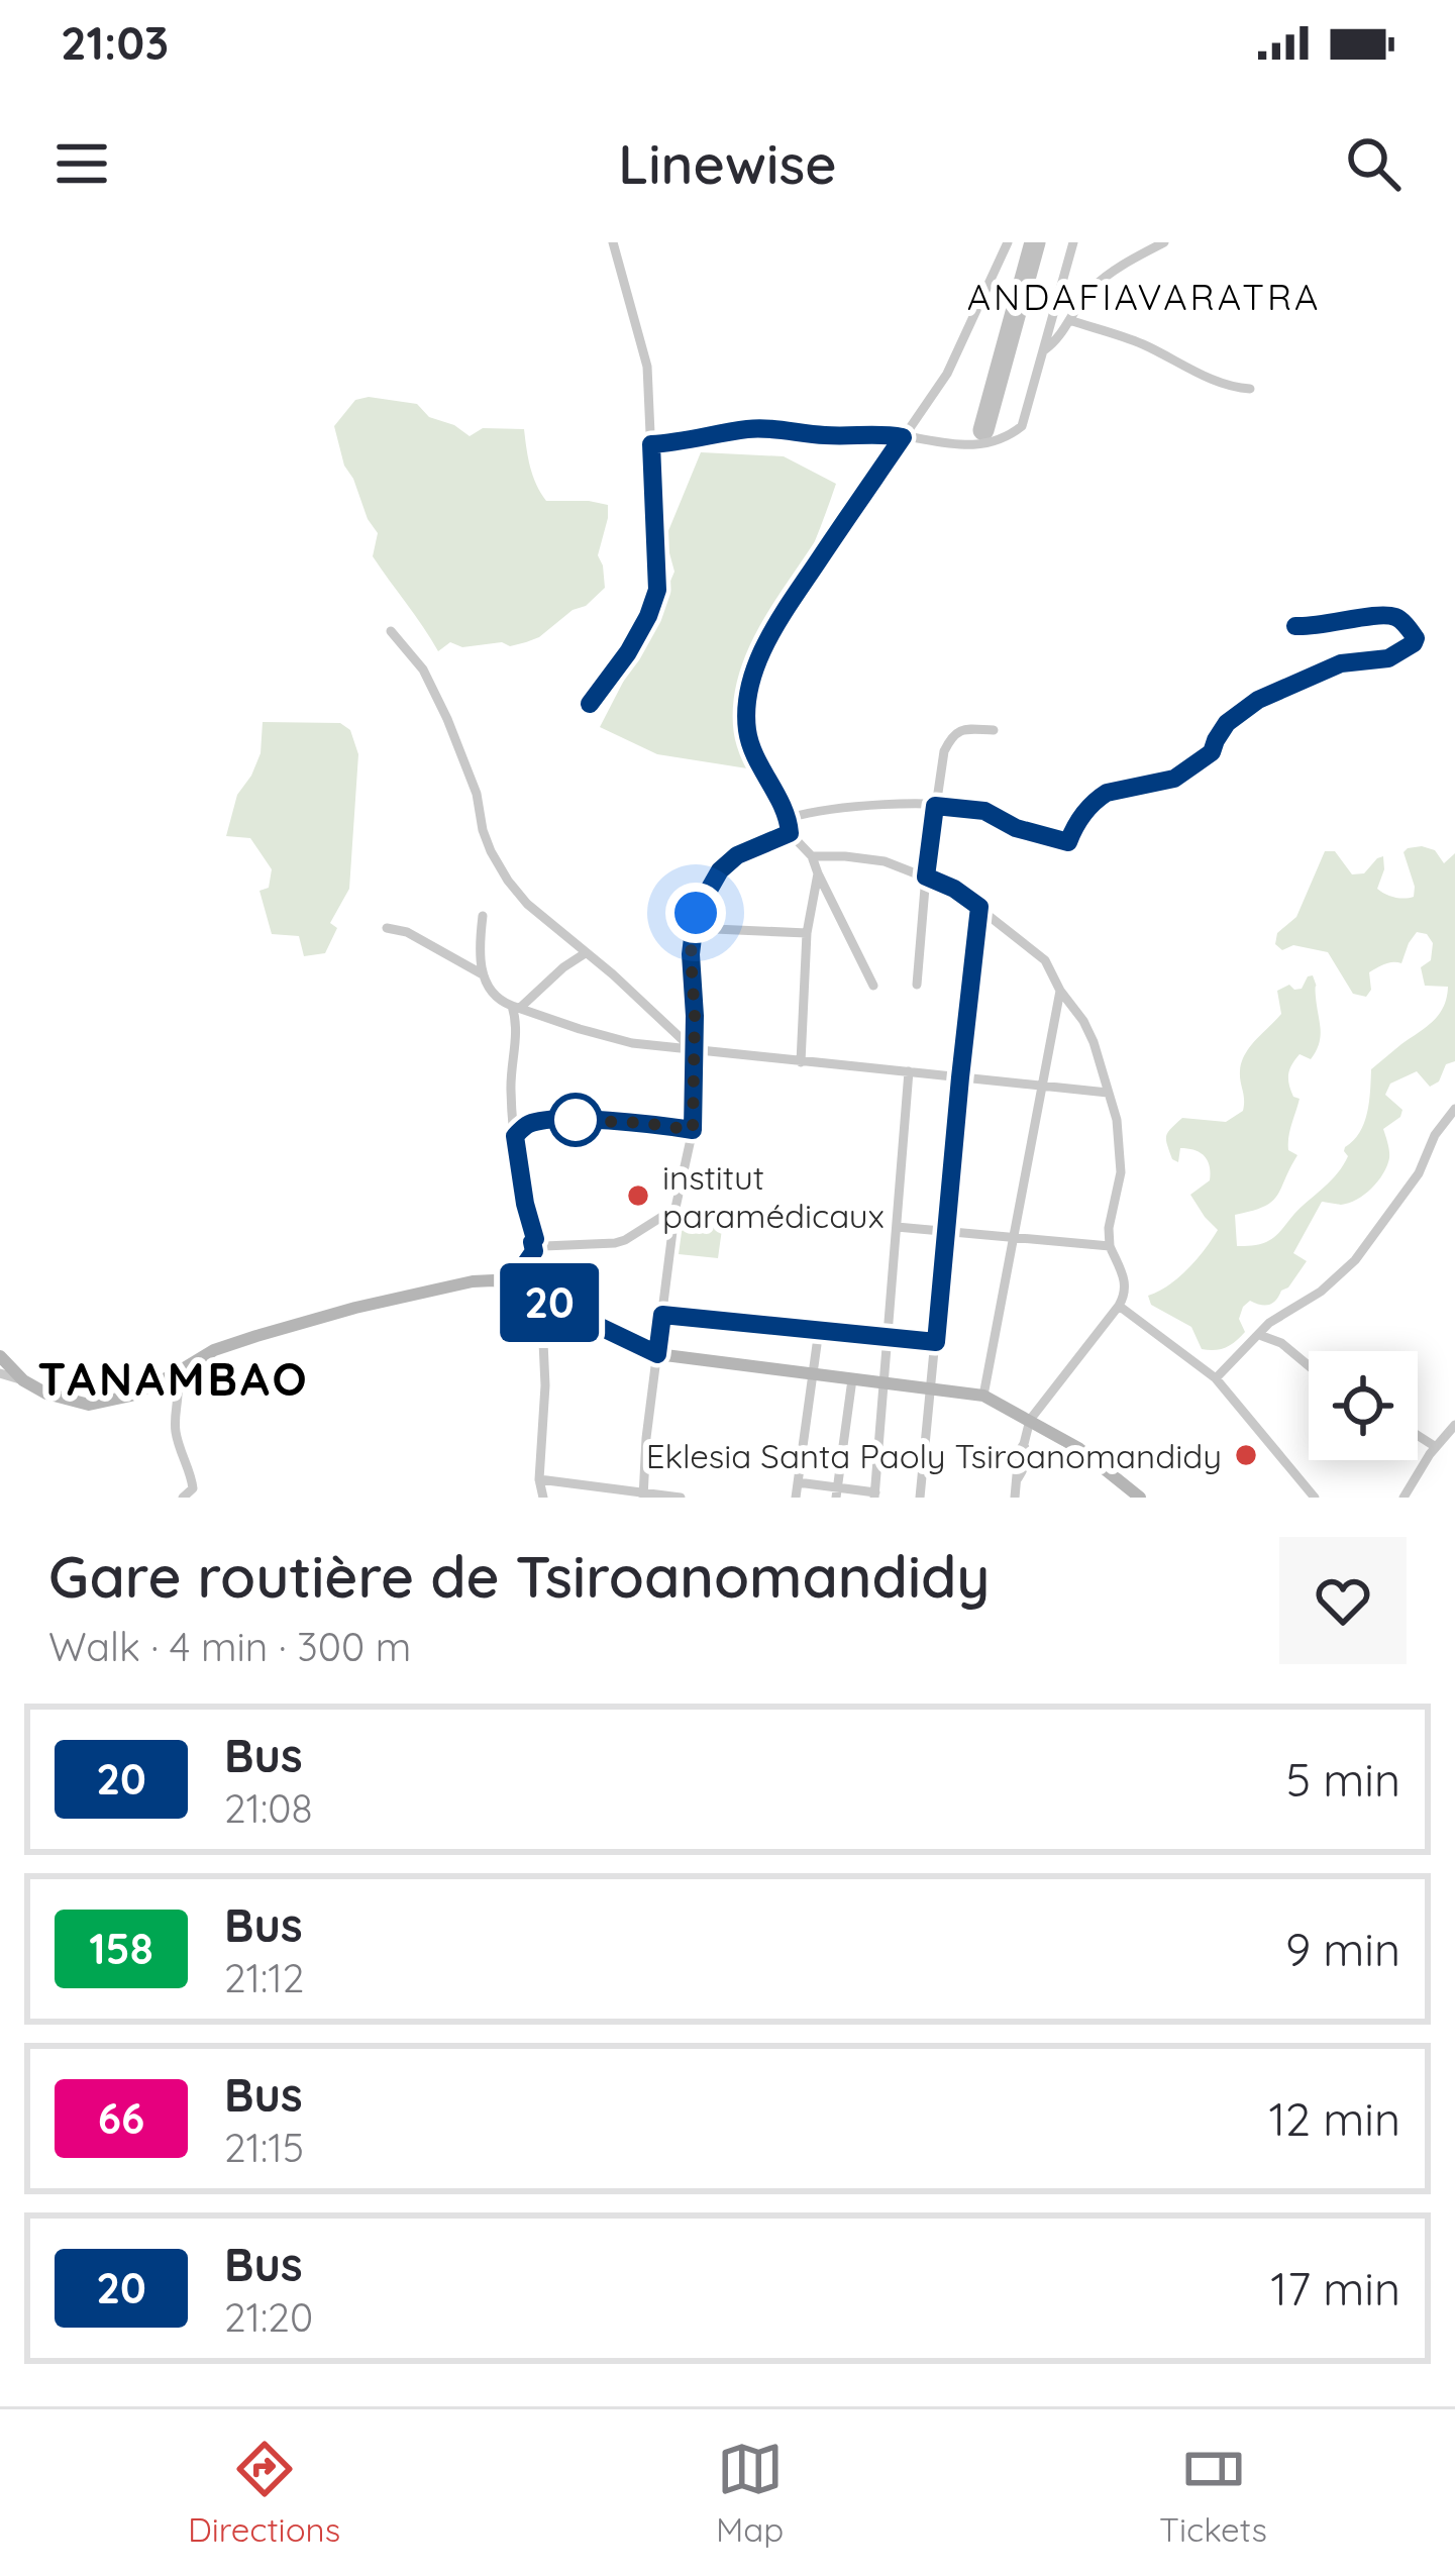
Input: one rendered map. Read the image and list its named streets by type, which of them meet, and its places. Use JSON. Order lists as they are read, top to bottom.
{
  "districts": ["ANDAFIAVARATRA", "TANAMBAO"],
  "places": ["institut paramédicaux", "Eklesia Santa Paoly Tsiroanomandidy"],
  "lines": ["bus line 20"],
  "page": {
    "status": "21:03",
    "header": "Linewise",
    "on_map": "20",
    "heading": ["Gare routière de Tsiroanomandidy", "Walk · 4 min · 300 m"],
    "list": [
      {
        "mark": "20",
        "name": "Bus",
        "note": "21:08",
        "value": "5 min"
      },
      {
        "mark": "158",
        "name": "Bus",
        "note": "21:12",
        "value": "9 min"
      },
      {
        "mark": "66",
        "name": "Bus",
        "note": "21:15",
        "value": "12 min"
      },
      {
        "mark": "20",
        "name": "Bus",
        "note": "21:20",
        "value": "17 min"
      }
    ],
    "tabs": ["Directions", "Map", "Tickets"]
  }
}
